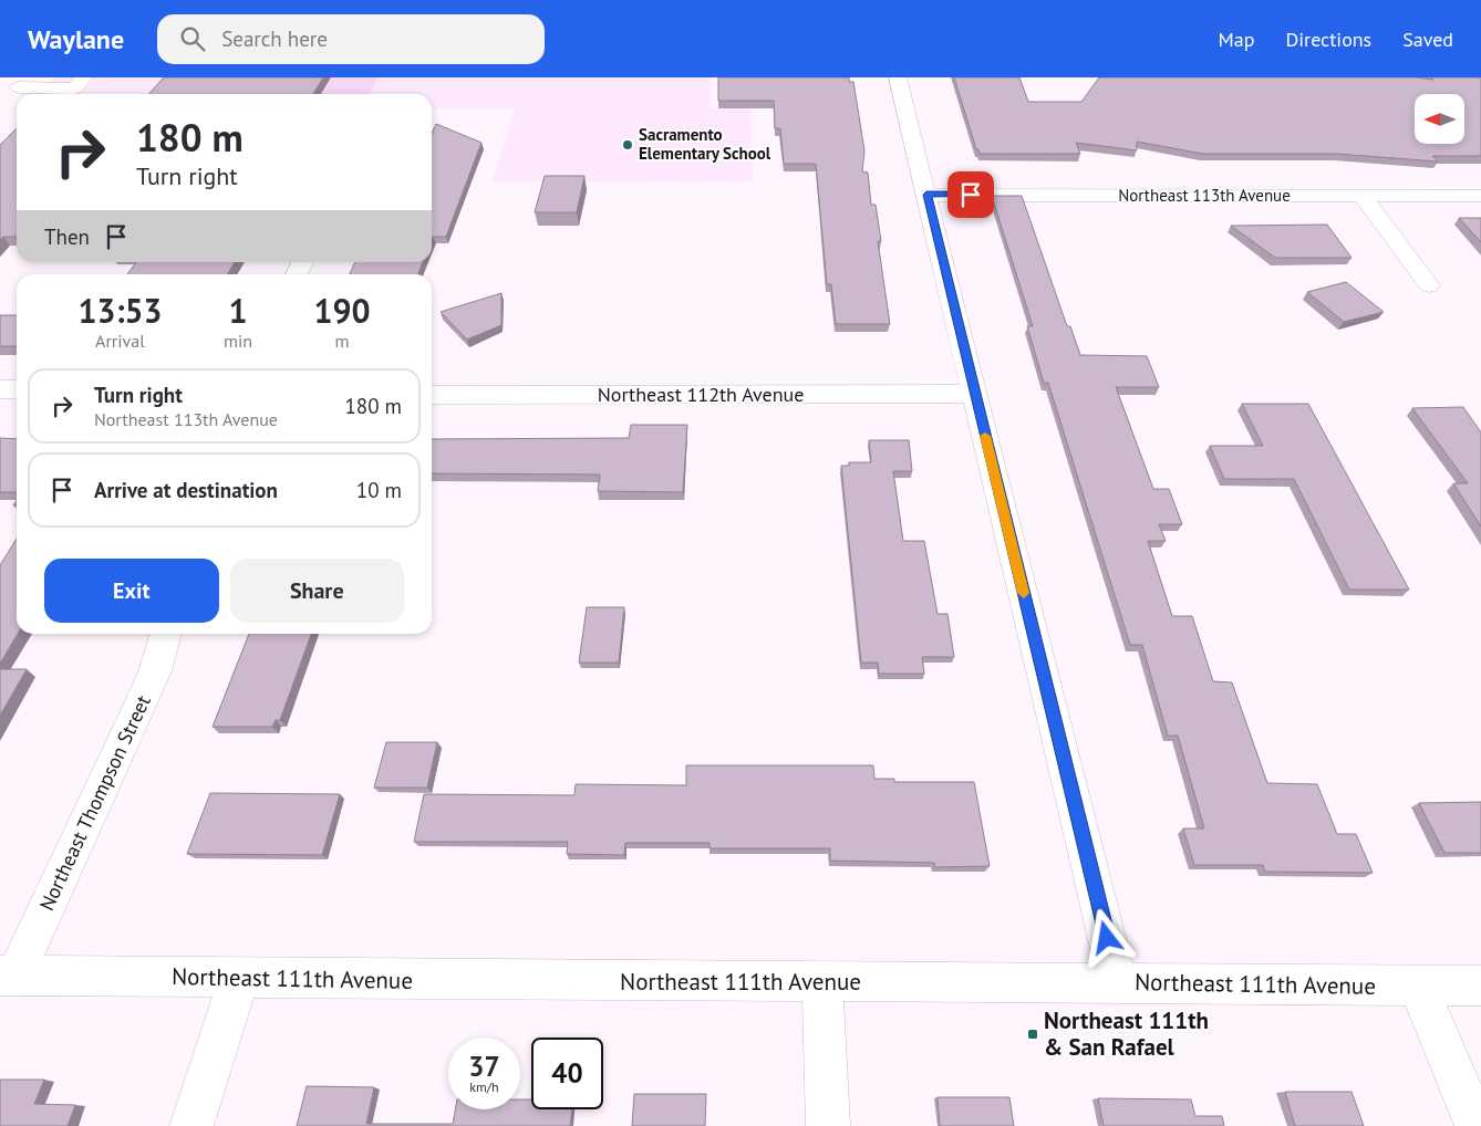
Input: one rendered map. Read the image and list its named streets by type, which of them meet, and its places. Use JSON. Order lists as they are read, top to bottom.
{
  "streets": {
    "street": [
      "Northeast 113th Avenue",
      "Northeast 112th Avenue",
      "Northeast Thompson Street",
      "Northeast 111th Avenue"
    ]
  },
  "crossings": [
    ["Northeast Thompson Street", "Northeast 111th Avenue"]
  ],
  "places": {
    "other": ["Sacramento Elementary School"],
    "transit": ["Northeast 111th & San Rafael"]
  },
  "north": "left",
  "page": {
    "header": "Waylane",
    "search": "Search here",
    "nav": ["Map", "Directions", "Saved"],
    "turn": ["180 m", "Turn right"],
    "then": "Then",
    "eta": [
      "13:53",
      "Arrival",
      "1",
      "min",
      "190",
      "m"
    ],
    "list": [
      {
        "name": "Turn right",
        "note": "Northeast 113th Avenue",
        "value": "180 m"
      },
      {
        "name": "Arrive at destination",
        "value": "10 m"
      }
    ],
    "buttons": ["Exit", "Share"],
    "speed": "37 km/h",
    "limit": "40"
  }
}
